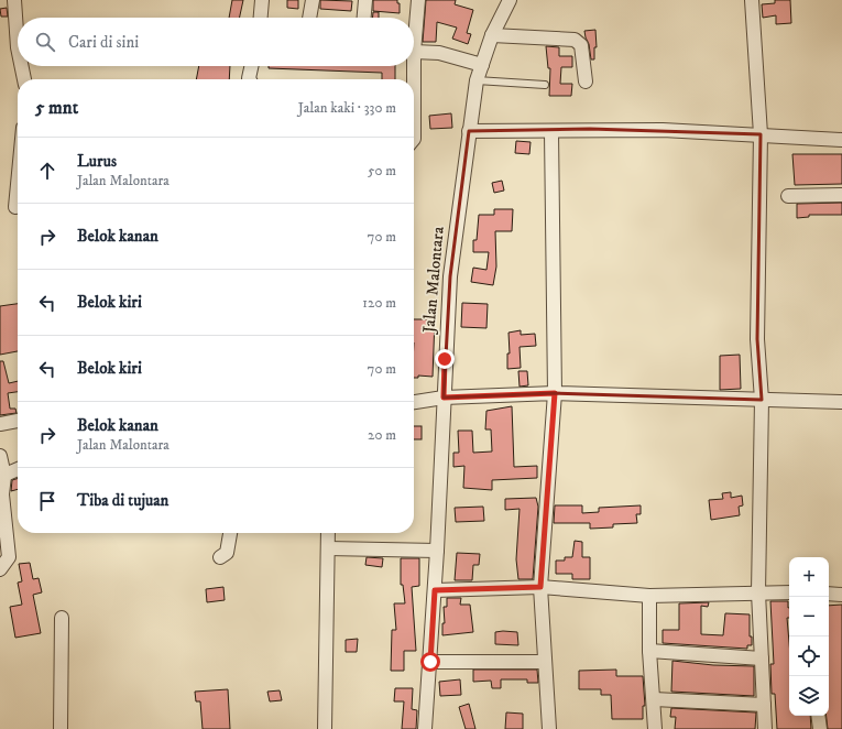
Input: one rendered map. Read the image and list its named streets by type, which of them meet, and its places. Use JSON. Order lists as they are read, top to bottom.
{
  "streets": {
    "street": ["Jalan Malontara"]
  },
  "page": {
    "search": "Cari di sini",
    "heading": ["5 mnt", "Jalan kaki · 330 m"],
    "list": [
      ["Lurus", "Jalan Malontara", "50 m"],
      ["Belok kanan", "70 m"],
      ["Belok kiri", "120 m"],
      ["Belok kiri", "70 m"],
      ["Belok kanan", "Jalan Malontara", "20 m"],
      "Tiba di tujuan"
    ],
    "map_buttons": ["+", "−"]
  }
}
